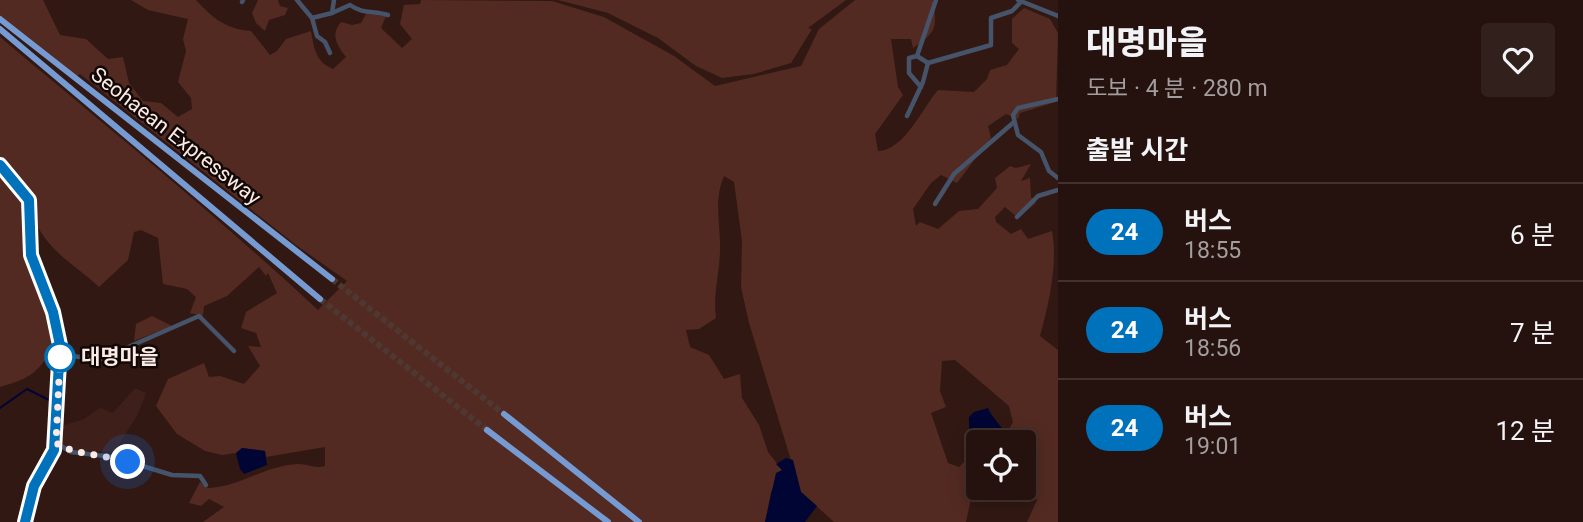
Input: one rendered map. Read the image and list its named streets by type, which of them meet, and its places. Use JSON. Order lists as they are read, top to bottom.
{
  "streets": {
    "highway": ["Seohaean Expressway"]
  },
  "places": ["대명마을"],
  "lines": ["bus line 24"],
  "page": {
    "heading": [
      ["대명마을", "도보 · 4 분 · 280 m"],
      "출발 시간"
    ],
    "list": [
      {
        "mark": "24",
        "name": "버스",
        "note": "18:55",
        "value": "6 분"
      },
      {
        "mark": "24",
        "name": "버스",
        "note": "18:56",
        "value": "7 분"
      },
      {
        "mark": "24",
        "name": "버스",
        "note": "19:01",
        "value": "12 분"
      }
    ]
  }
}
